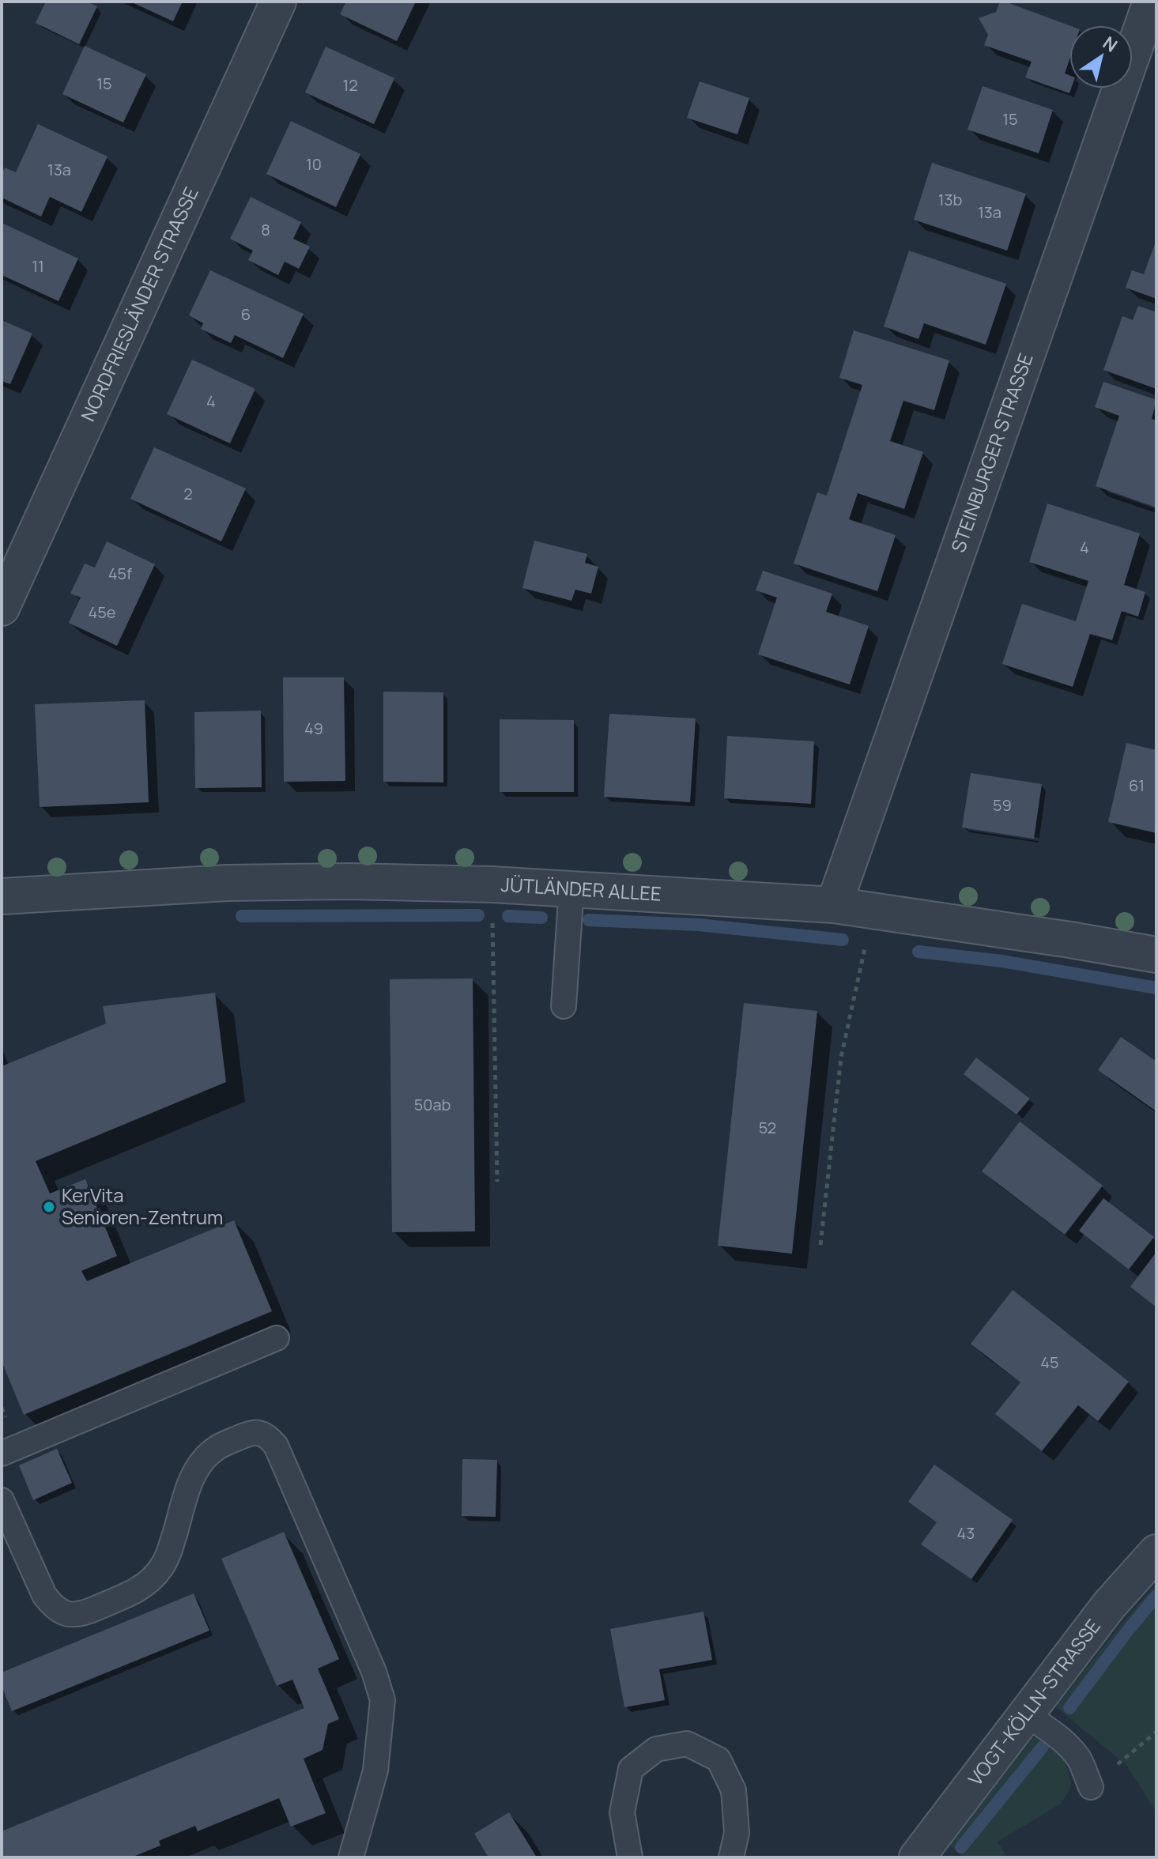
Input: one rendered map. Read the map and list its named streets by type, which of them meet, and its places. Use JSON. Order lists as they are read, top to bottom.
{
  "streets": {
    "street": [
      "NORDFRIESLÄNDER STRASSE",
      "STEINBURGER STRASSE",
      "JÜTLÄNDER ALLEE",
      "VOGT-KÖLLN-STRASSE"
    ]
  },
  "crossings": [
    ["STEINBURGER STRASSE", "JÜTLÄNDER ALLEE"]
  ],
  "places": ["KerVita Senioren-Zentrum"],
  "house_numbers": [
    "15",
    "12",
    "15",
    "10",
    "13a",
    "13b",
    "13a",
    "8",
    "11",
    "6",
    "4",
    "2",
    "4",
    "45f",
    "45e",
    "49",
    "61",
    "59",
    "50ab",
    "52",
    "45",
    "43"
  ],
  "north": "top right"
}
